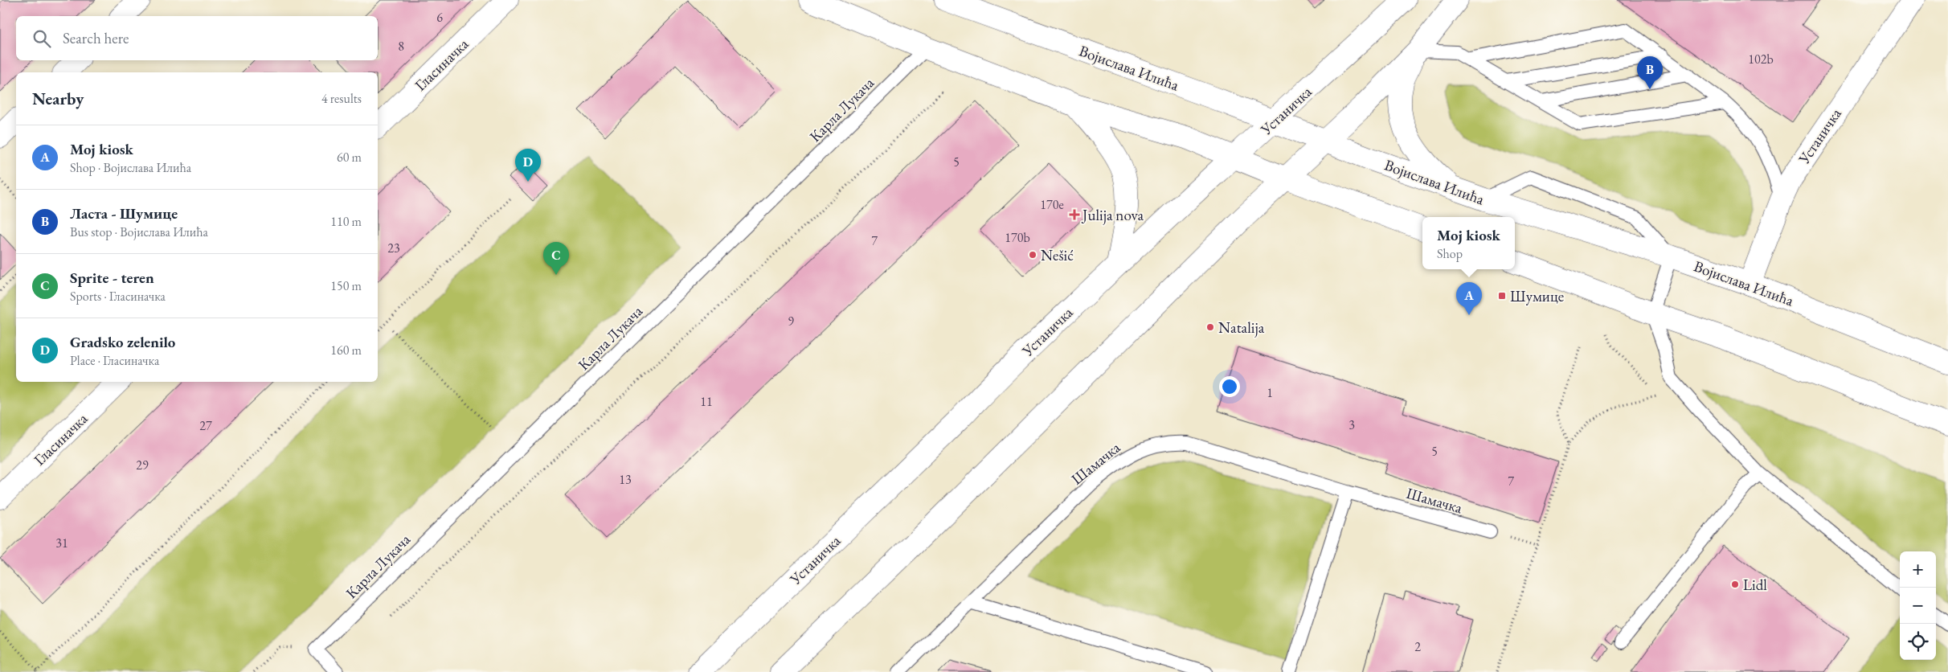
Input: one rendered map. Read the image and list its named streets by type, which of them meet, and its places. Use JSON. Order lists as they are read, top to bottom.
{
  "streets": {
    "main road": ["Гласиначка", "Војислава Илића", "Устаничка"],
    "lane": ["Карла Лукача", "Шамачка"]
  },
  "crossings": [
    ["Војислава Илића", "Устаничка"]
  ],
  "places": {
    "health": ["Julija nova"],
    "other": ["Nešić", "Natalija", "Lidl"],
    "transit": ["Шумице"]
  },
  "house_numbers": [
    "6",
    "8",
    "102b",
    "5",
    "170e",
    "170b",
    "7",
    "23",
    "9",
    "1",
    "11",
    "3",
    "27",
    "5",
    "29",
    "13",
    "7",
    "31",
    "2"
  ],
  "page": {
    "search": "Search here",
    "pins": [
      "B",
      "D",
      "C",
      "A"
    ],
    "heading": ["Nearby", "4 results"],
    "list": [
      {
        "mark": "A",
        "name": "Moj kiosk",
        "note": "Shop · Војислава Илића",
        "value": "60 m"
      },
      {
        "mark": "B",
        "name": "Ласта - Шумице",
        "note": "Bus stop · Војислава Илића",
        "value": "110 m"
      },
      {
        "mark": "C",
        "name": "Sprite - teren",
        "note": "Sports · Гласиначка",
        "value": "150 m"
      },
      {
        "mark": "D",
        "name": "Gradsko zelenilo",
        "note": "Place · Гласиначка",
        "value": "160 m"
      }
    ],
    "popup": ["Moj kiosk", "Shop"],
    "map_buttons": ["+", "−"]
  }
}
